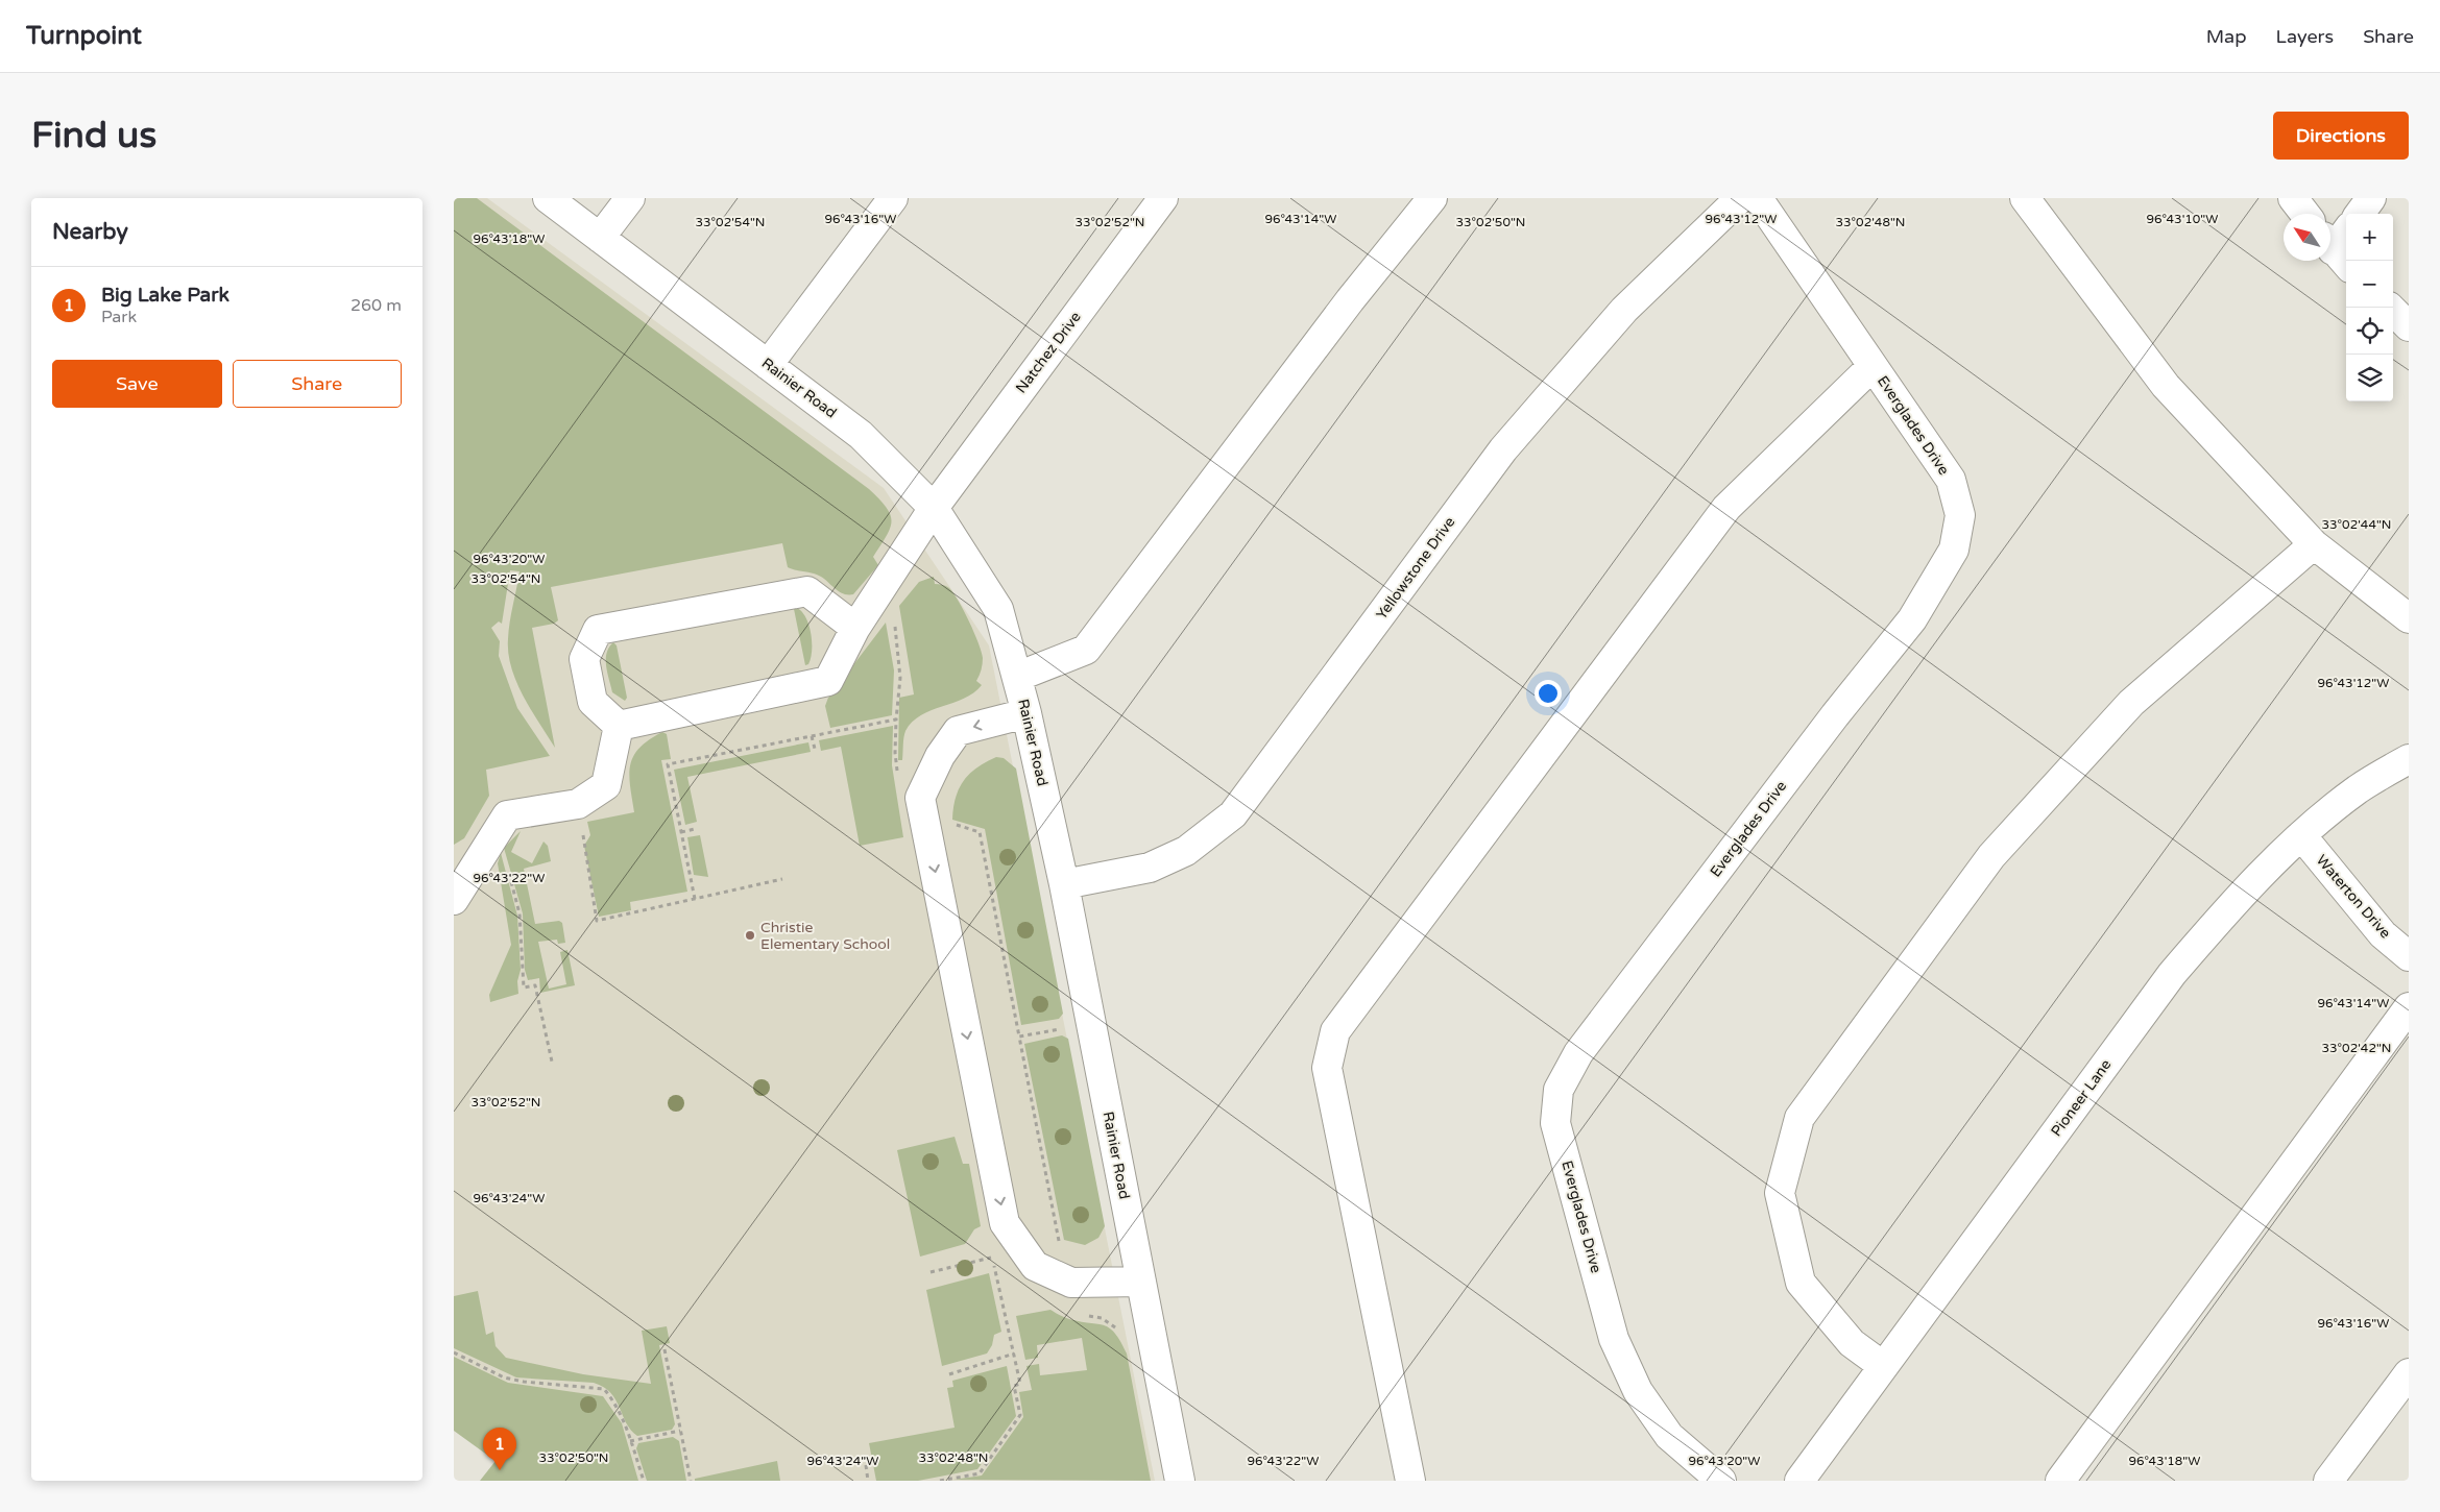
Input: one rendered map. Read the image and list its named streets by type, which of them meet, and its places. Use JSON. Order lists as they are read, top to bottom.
{
  "streets": {
    "street": [
      "Natchez Drive",
      "Rainier Road",
      "Everglades Drive",
      "Yellowstone Drive",
      "Waterton Drive",
      "Pioneer Lane"
    ]
  },
  "crossings": [
    ["Natchez Drive", "Rainier Road"],
    ["Rainier Road", "Yellowstone Drive"],
    ["Waterton Drive", "Pioneer Lane"]
  ],
  "places": ["Christie Elementary School"],
  "north": "top left",
  "page": {
    "header": "Turnpoint",
    "nav": ["Map", "Layers", "Share"],
    "buttons": [
      "Directions",
      ["Save", "Share"]
    ],
    "title": "Find us",
    "heading": "Nearby",
    "map_buttons": ["+", "−"],
    "list": [
      {
        "mark": "1",
        "name": "Big Lake Park",
        "note": "Park",
        "value": "260 m"
      }
    ],
    "pins": "1"
  },
  "coordinates": [
    "96°43'16\"W",
    "96°43'10\"W",
    "96°43'14\"W",
    "96°43'12\"W",
    "33°02'54\"N",
    "33°02'52\"N",
    "33°02'50\"N",
    "33°02'48\"N",
    "96°43'18\"W",
    "33°02'44\"N",
    "96°43'20\"W",
    "96°43'22\"W",
    "33°02'42\"N",
    "96°43'24\"W"
  ]
}
